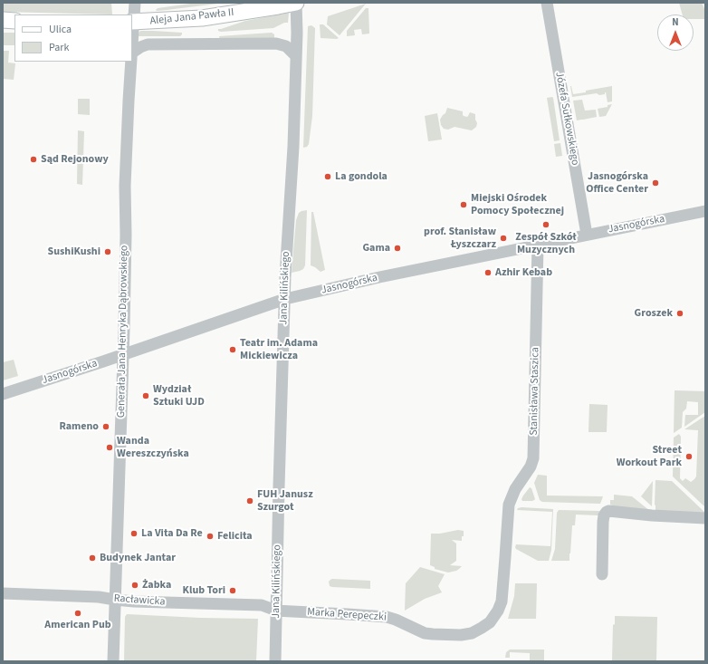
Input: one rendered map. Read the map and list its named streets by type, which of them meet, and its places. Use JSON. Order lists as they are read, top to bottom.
{
  "streets": {
    "main road": ["Aleja Jana Pawła II"],
    "street": [
      "Józefa Sułkowskiego",
      "Jasnogórska",
      "Jana Kilińskiego",
      "Generała Jana Henryka Dąbrowskiego",
      "Stanisława Staszica",
      "Racławicka",
      "Marka Perepeczki"
    ]
  },
  "crossings": [
    ["Aleja Jana Pawła II", "Jana Kilińskiego"],
    ["Aleja Jana Pawła II", "Generała Jana Henryka Dąbrowskiego"],
    ["Józefa Sułkowskiego", "Jasnogórska"],
    ["Jasnogórska", "Jana Kilińskiego"],
    ["Jasnogórska", "Generała Jana Henryka Dąbrowskiego"],
    ["Jasnogórska", "Stanisława Staszica"],
    ["Jana Kilińskiego", "Racławicka"],
    ["Jana Kilińskiego", "Marka Perepeczki"],
    ["Generała Jana Henryka Dąbrowskiego", "Racławicka"],
    ["Stanisława Staszica", "Marka Perepeczki"],
    ["Racławicka", "Marka Perepeczki"]
  ],
  "places": [
    "Sąd Rejonowy",
    "La gondola",
    "Jasnogórska Office Center",
    "Miejski Ośrodek Pomocy Społecznej",
    "Zespół Szkół Muzycznych",
    "prof. Stanisław Łyszczarz",
    "Gama",
    "SushiKushi",
    "Azhir Kebab",
    "Groszek",
    "Teatr im. Adama Mickiewicza",
    "Wydział Sztuki UJD",
    "Rameno",
    "Wanda Wereszczyńska",
    "Street Workout Park",
    "FUH Janusz Szurgot",
    "La Vita Da Re",
    "Felicita",
    "Budynek Jantar",
    "Żabka",
    "Klub Tori",
    "American Pub"
  ],
  "legend": ["Ulica", "Park"],
  "north": "top"
}
